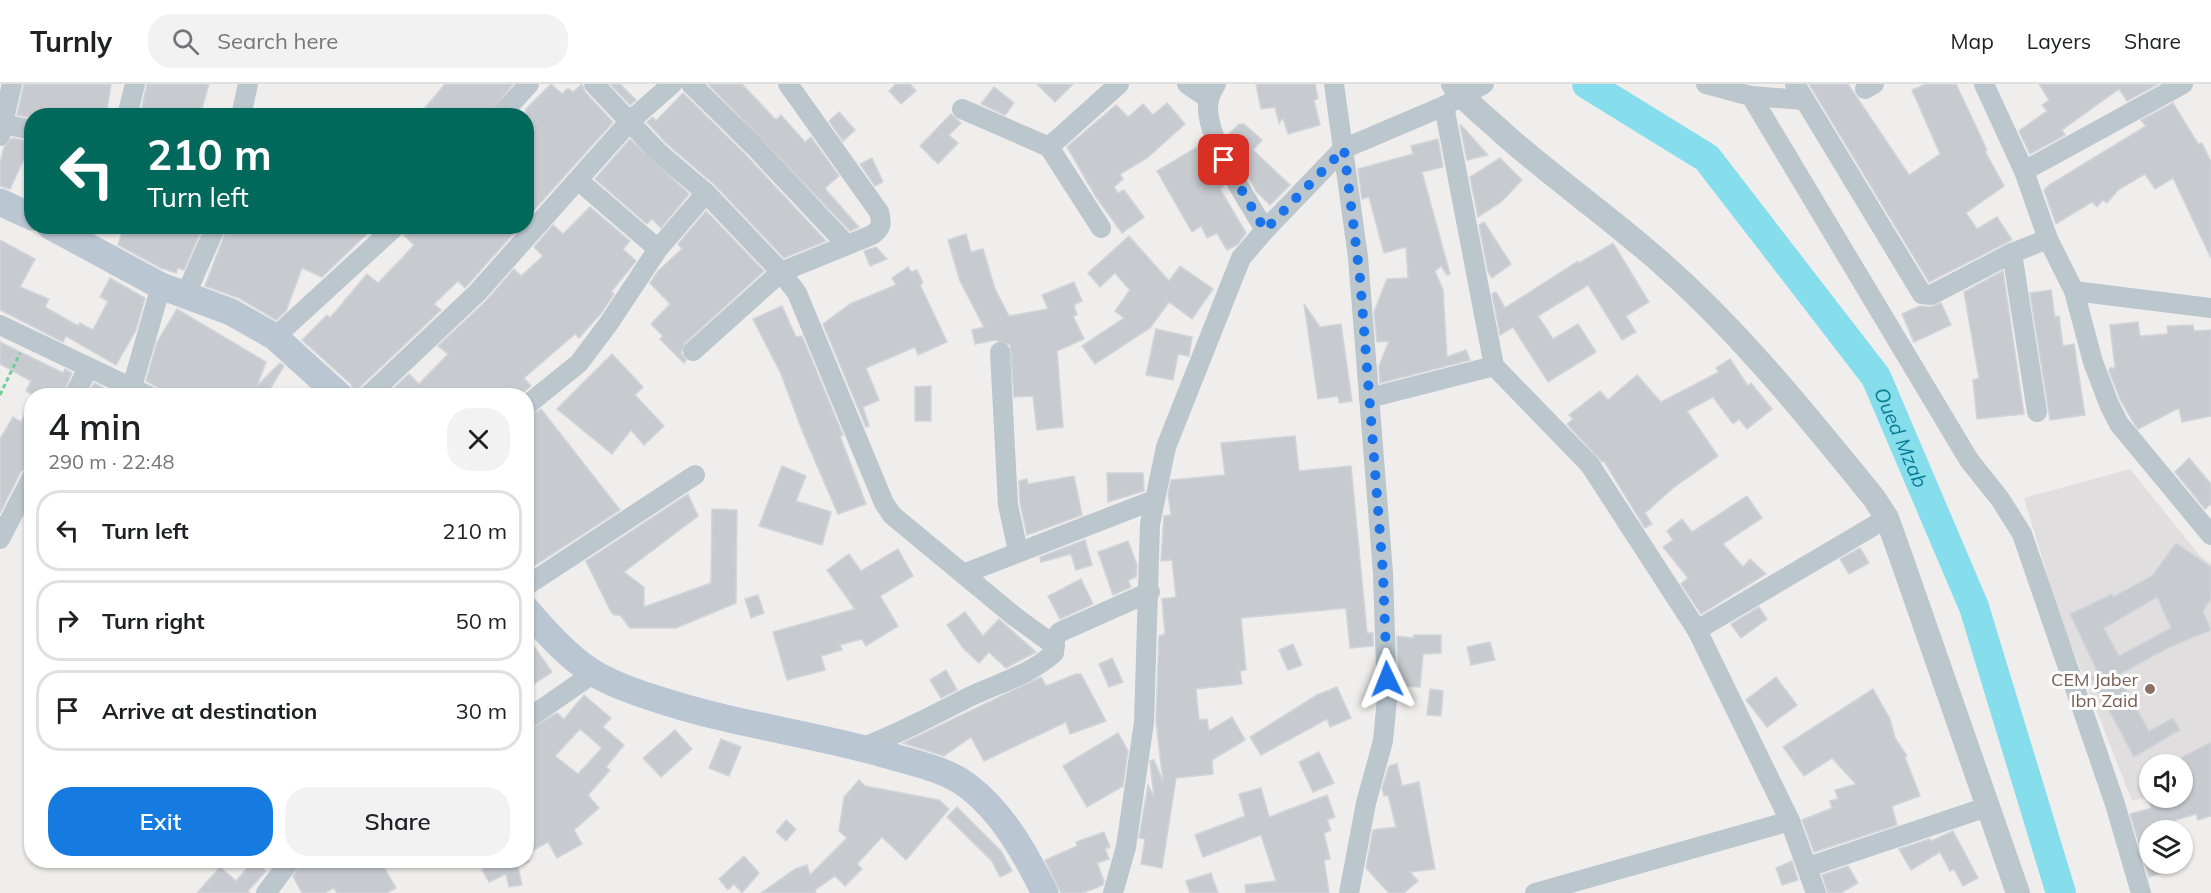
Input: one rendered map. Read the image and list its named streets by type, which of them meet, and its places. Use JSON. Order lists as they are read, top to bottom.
{
  "water": ["Oued Mzab"],
  "places": ["CEM Jaber Ibn Zaid"],
  "page": {
    "header": "Turnly",
    "search": "Search here",
    "nav": ["Map", "Layers", "Share"],
    "turn": ["210 m", "Turn left"],
    "heading": ["4 min", "290 m · 22:48"],
    "list": [
      {
        "name": "Turn left",
        "value": "210 m"
      },
      {
        "name": "Turn right",
        "value": "50 m"
      },
      {
        "name": "Arrive at destination",
        "value": "30 m"
      }
    ],
    "buttons": ["Exit", "Share"]
  }
}
